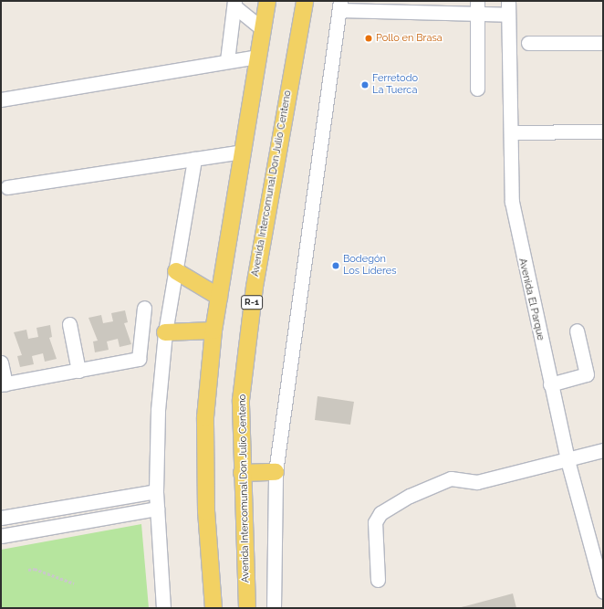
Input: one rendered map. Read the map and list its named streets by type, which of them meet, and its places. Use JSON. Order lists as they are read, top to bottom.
{
  "streets": {
    "main road": ["Avenida Intercomunal Don Julio Centeno", "R-1"],
    "street": ["Avenida El Parque"]
  },
  "places": ["Pollo en Brasa", "Ferretodo La Tuerca", "Bodegón Los Líderes"]
}
